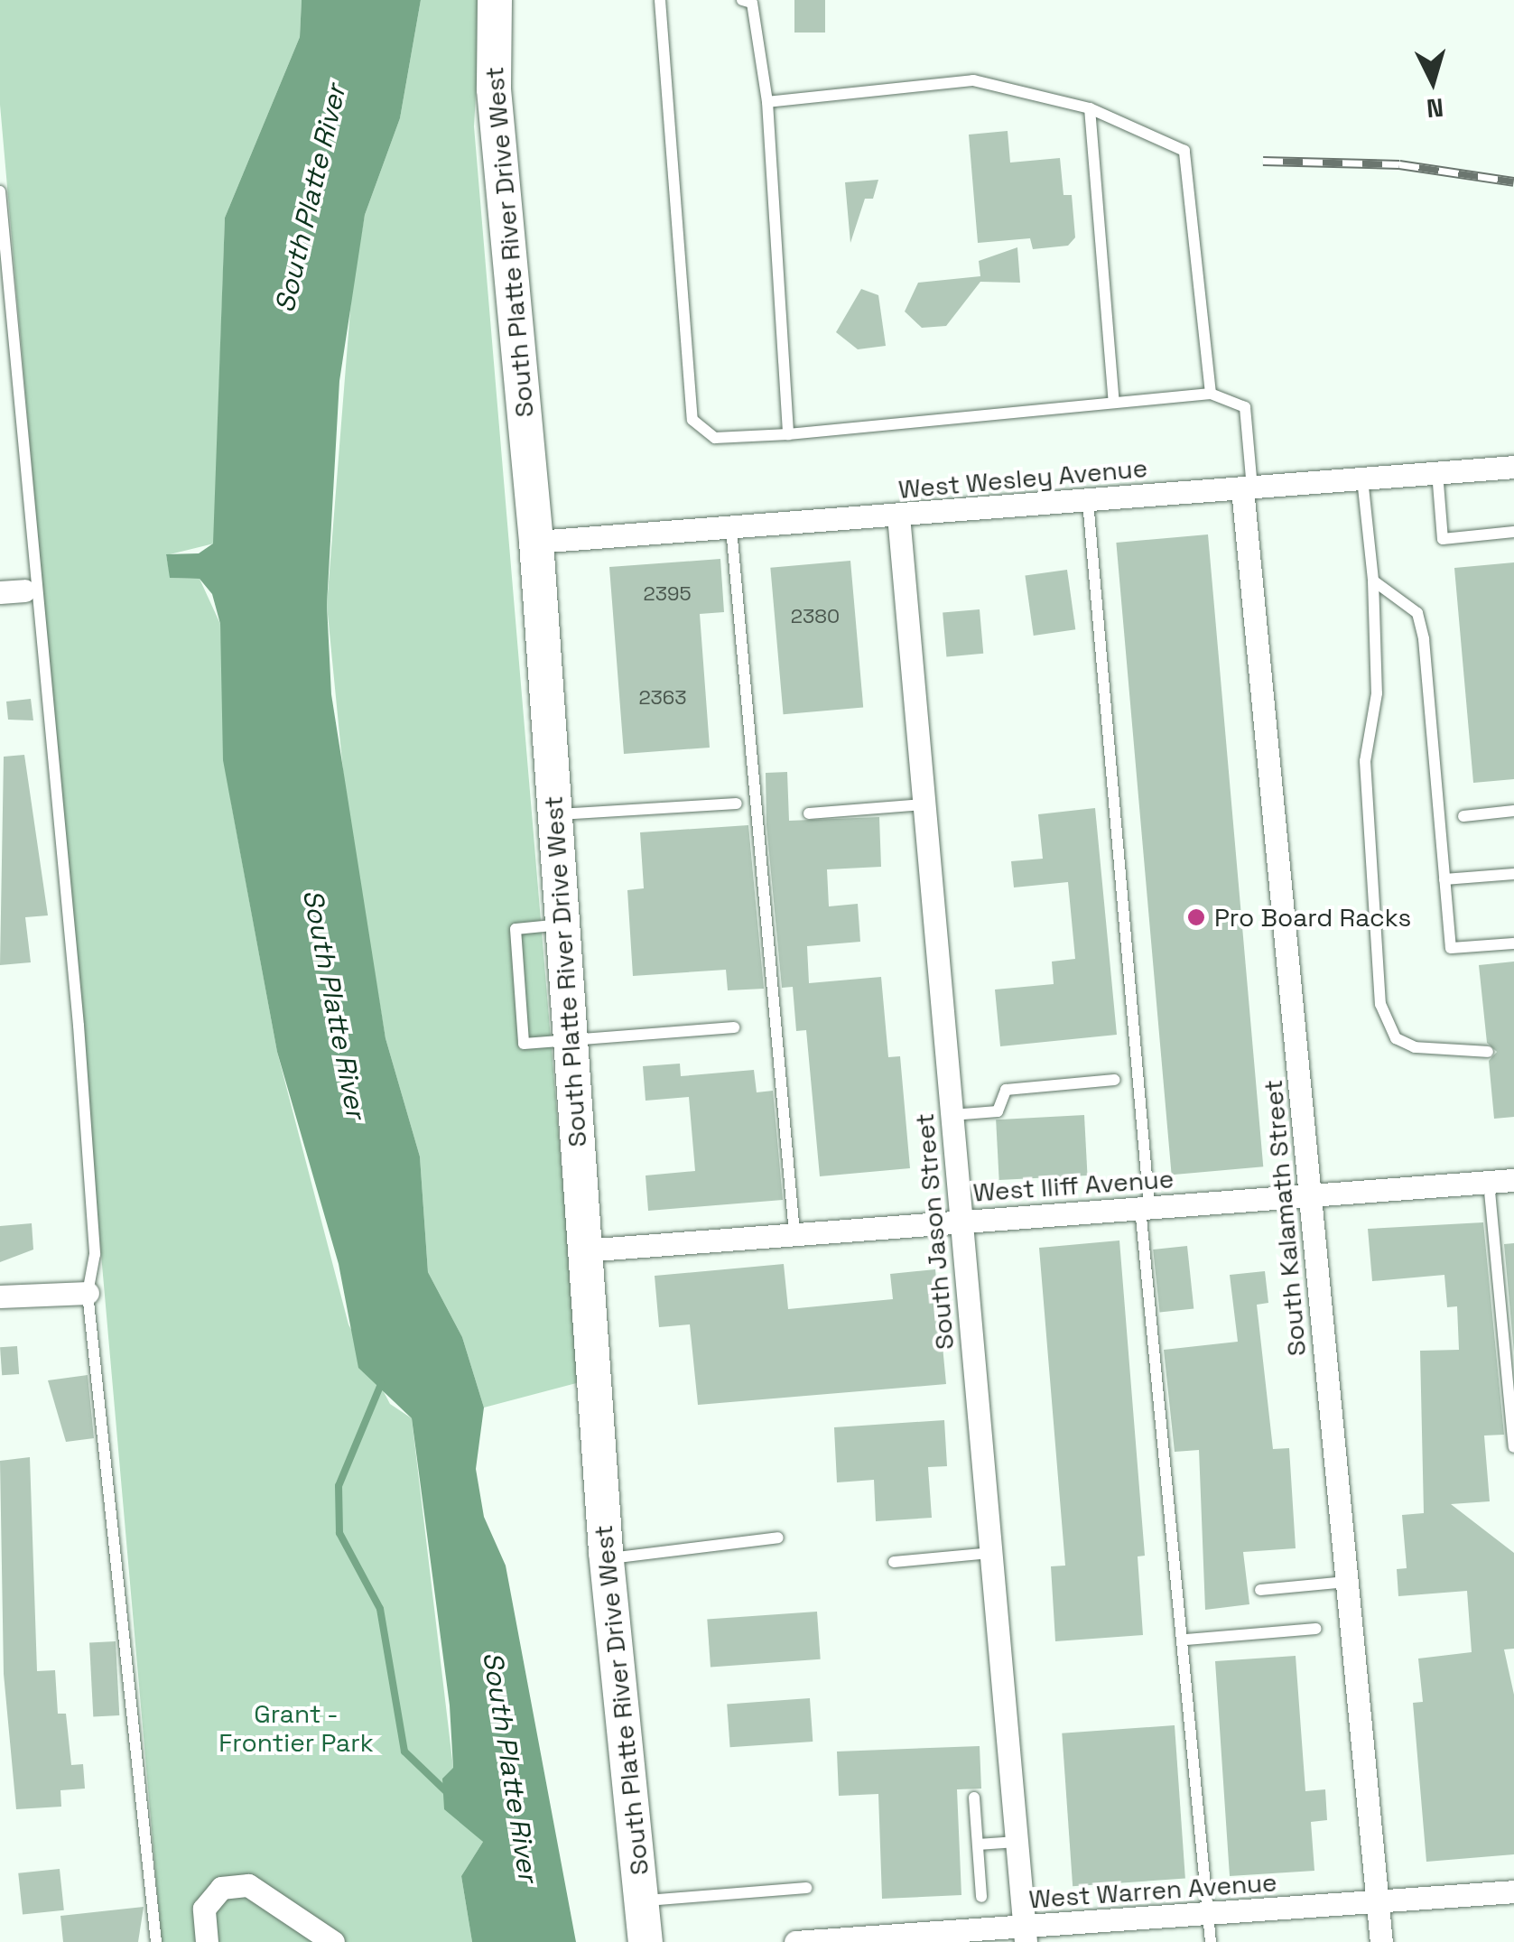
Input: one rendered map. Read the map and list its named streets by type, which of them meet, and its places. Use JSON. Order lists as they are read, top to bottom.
{
  "streets": {
    "street": [
      "South Platte River Drive West",
      "West Wesley Avenue",
      "West Iliff Avenue",
      "South Kalamath Street",
      "South Jason Street",
      "West Warren Avenue"
    ]
  },
  "crossings": [
    ["South Platte River Drive West", "West Wesley Avenue"],
    ["South Platte River Drive West", "West Iliff Avenue"],
    ["West Wesley Avenue", "South Kalamath Street"],
    ["West Wesley Avenue", "South Jason Street"],
    ["West Iliff Avenue", "South Kalamath Street"],
    ["West Iliff Avenue", "South Jason Street"],
    ["South Kalamath Street", "West Warren Avenue"],
    ["South Jason Street", "West Warren Avenue"]
  ],
  "water": ["South Platte River"],
  "parks": ["Grant - Frontier Park"],
  "places": ["Pro Board Racks"],
  "house_numbers": ["2395", "2380", "2363"],
  "north": "bottom"
}
